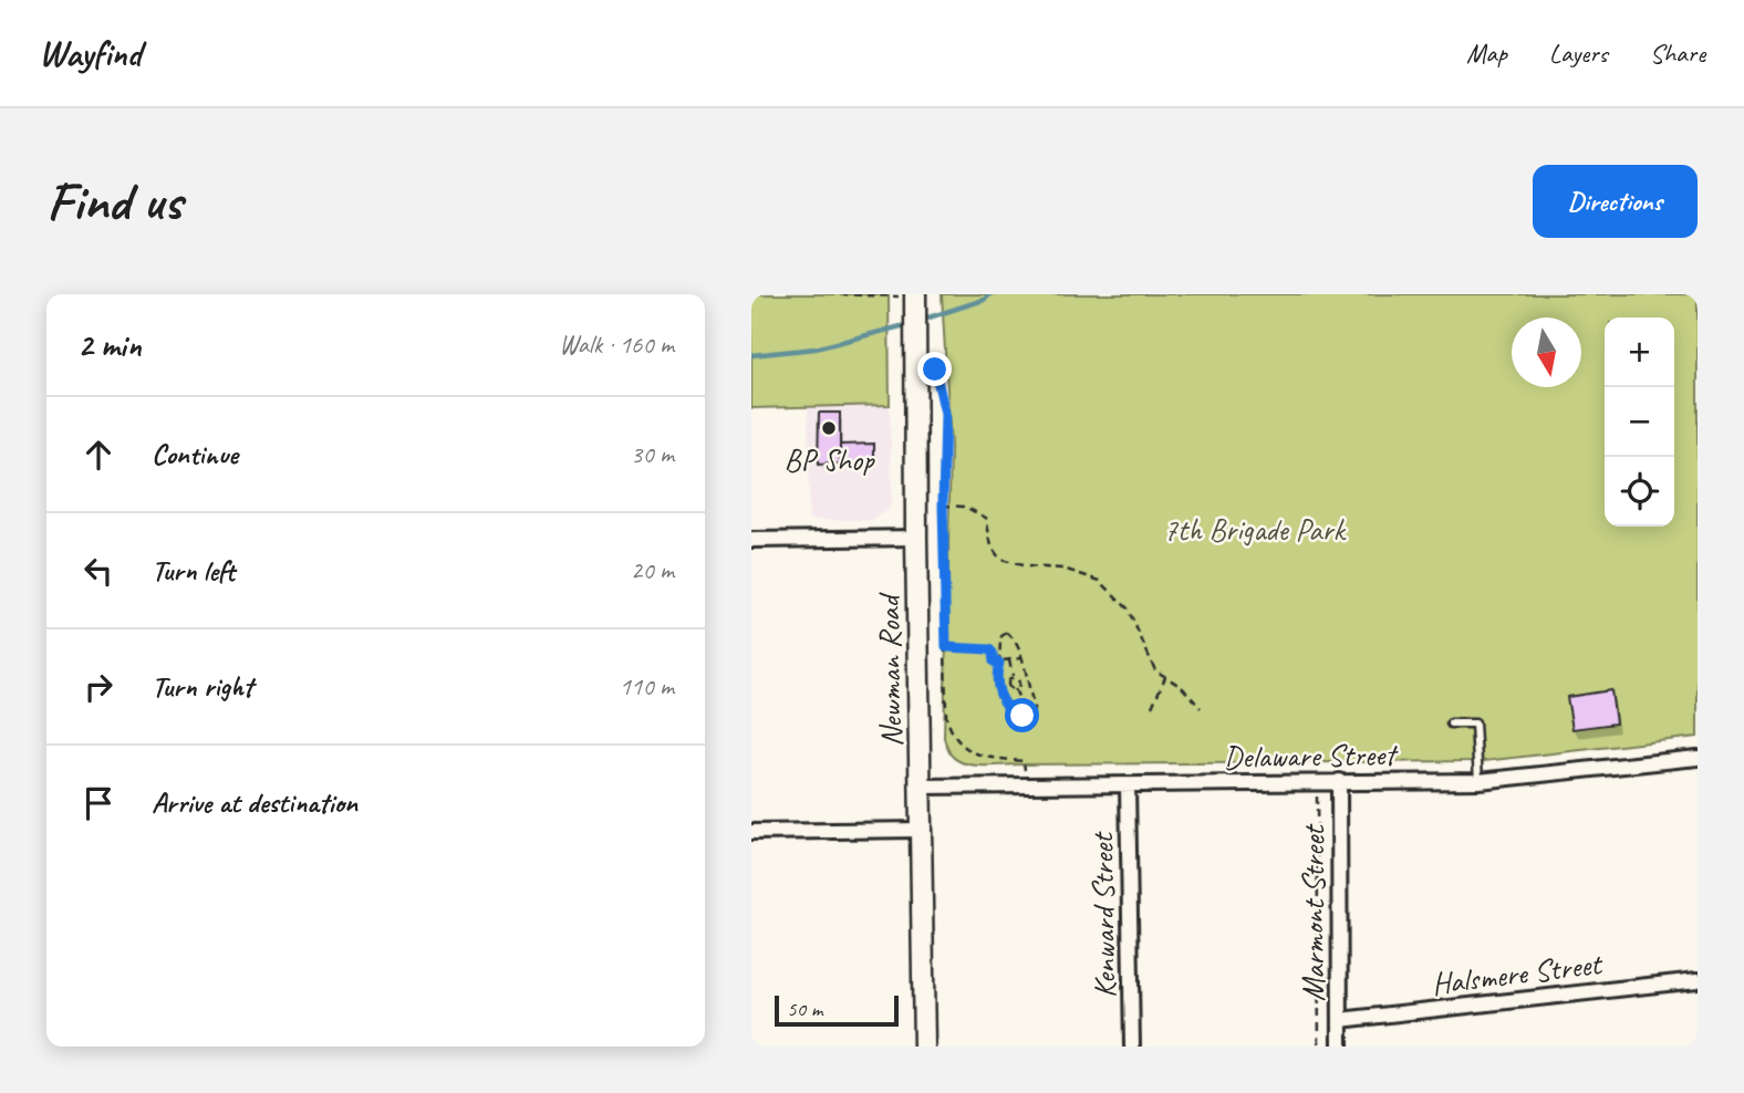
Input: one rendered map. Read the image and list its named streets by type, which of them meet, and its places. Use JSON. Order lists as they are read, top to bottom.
{
  "streets": {
    "main road": ["Newman Road"],
    "street": [
      "Delaware Street",
      "Marmont Street",
      "Kenward Street",
      "Halsmere Street"
    ]
  },
  "crossings": [
    ["Newman Road", "Delaware Street"],
    ["Delaware Street", "Marmont Street"],
    ["Delaware Street", "Kenward Street"],
    ["Marmont Street", "Halsmere Street"]
  ],
  "parks": ["7th Brigade Park"],
  "places": ["BP Shop"],
  "scale_bar": "50 m",
  "north": "bottom",
  "page": {
    "header": "Wayfind",
    "nav": ["Map", "Layers", "Share"],
    "buttons": "Directions",
    "title": "Find us",
    "heading": ["2 min", "Walk · 160 m"],
    "map_buttons": ["+", "−"],
    "list": [
      ["Continue", "30 m"],
      ["Turn left", "20 m"],
      ["Turn right", "110 m"],
      "Arrive at destination"
    ],
    "scale": "50 m"
  }
}
